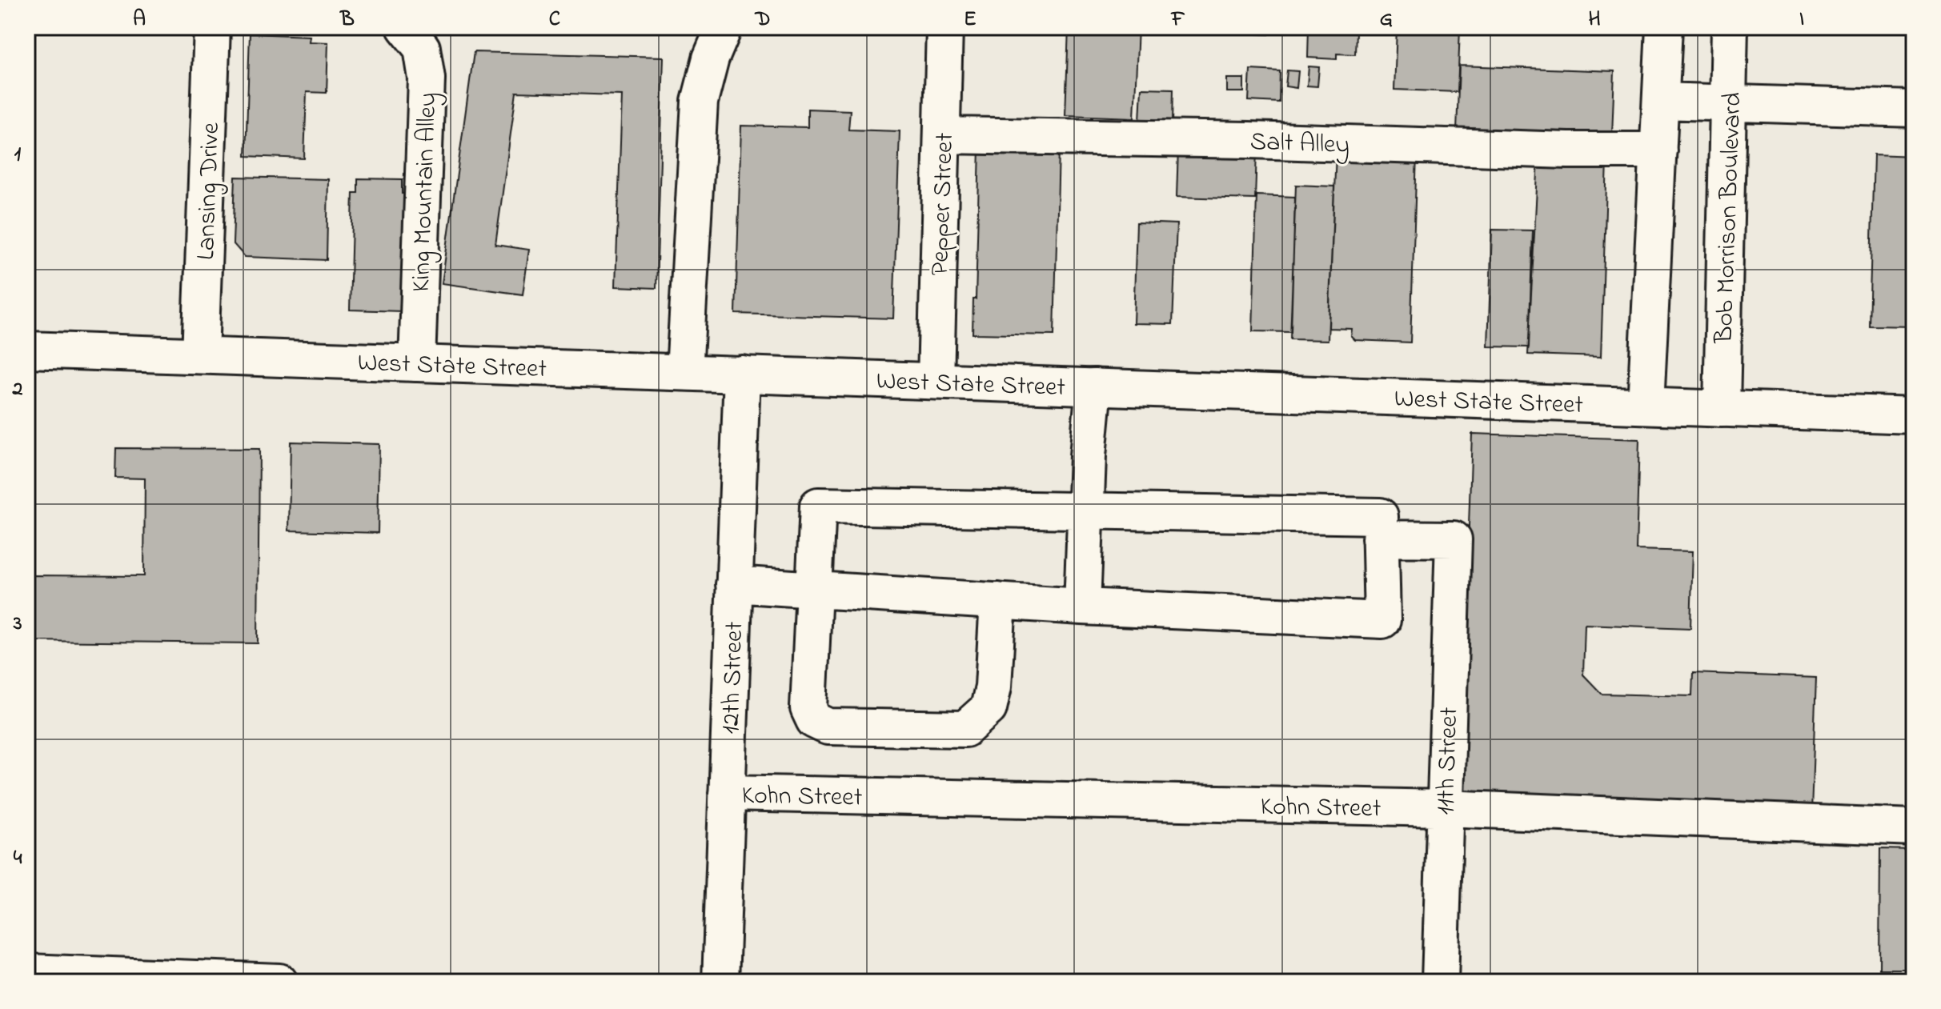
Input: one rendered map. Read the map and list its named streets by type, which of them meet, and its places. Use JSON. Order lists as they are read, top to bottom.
{
  "streets": {
    "street": [
      "Salt Alley",
      "Lansing Drive",
      "King Mountain Alley",
      "Pepper Street",
      "Bob Morrison Boulevard",
      "West State Street",
      "12th Street",
      "11th Street",
      "Kohn Street"
    ]
  },
  "crossings": [
    ["Salt Alley", "Pepper Street"],
    ["Lansing Drive", "West State Street"],
    ["King Mountain Alley", "West State Street"],
    ["Pepper Street", "West State Street"],
    ["Bob Morrison Boulevard", "West State Street"],
    ["West State Street", "12th Street"],
    ["12th Street", "Kohn Street"],
    ["11th Street", "Kohn Street"]
  ],
  "grid": {
    "columns": [
      "A",
      "B",
      "C",
      "D",
      "E",
      "F",
      "G",
      "H",
      "I"
    ],
    "rows": [
      "1",
      "2",
      "3",
      "4"
    ]
  }
}
